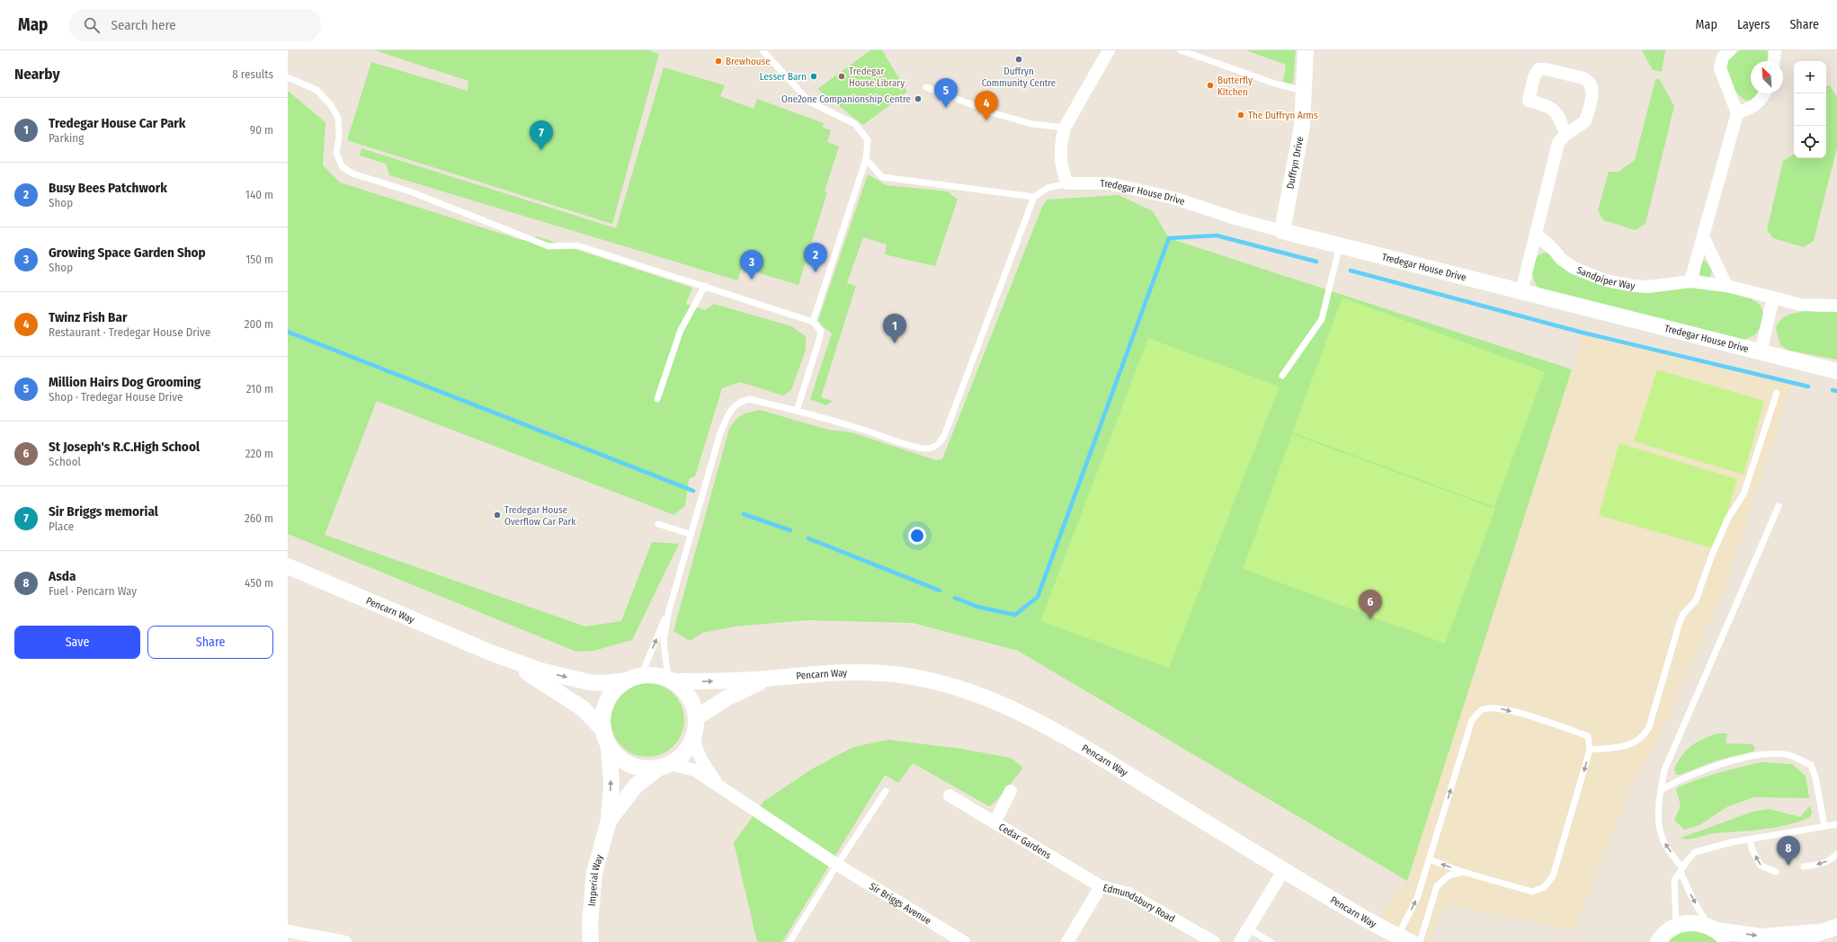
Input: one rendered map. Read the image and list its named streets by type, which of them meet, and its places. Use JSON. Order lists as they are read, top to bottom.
{
  "streets": {
    "street": [
      "Duffryn Drive",
      "Tredegar House Drive",
      "Sandpiper Way",
      "Pencarn Way",
      "Cedar Gardens",
      "Imperial Way",
      "Sir Briggs Avenue",
      "Edmundsbury Road"
    ]
  },
  "crossings": [
    ["Duffryn Drive", "Tredegar House Drive"],
    ["Pencarn Way", "Imperial Way"],
    ["Pencarn Way", "Sir Briggs Avenue"],
    ["Cedar Gardens", "Edmundsbury Road"],
    ["Imperial Way", "Sir Briggs Avenue"]
  ],
  "places": [
    "Duffryn Community Centre",
    "Brewhouse",
    "Lesser Barn",
    "Tredegar House Library",
    "Butterfly Kitchen",
    "One2one Companionship Centre",
    "The Duffryn Arms",
    "Tredegar House Overflow Car Park"
  ],
  "north": "top left",
  "page": {
    "header": "Map",
    "search": "Search here",
    "nav": ["Map", "Layers", "Share"],
    "heading": ["Nearby", "8 results"],
    "map_buttons": ["+", "−"],
    "pins": [
      "5",
      "4",
      "7",
      "2",
      "3",
      "1",
      "6",
      "8"
    ],
    "list": [
      {
        "mark": "1",
        "name": "Tredegar House Car Park",
        "note": "Parking",
        "value": "90 m"
      },
      {
        "mark": "2",
        "name": "Busy Bees Patchwork",
        "note": "Shop",
        "value": "140 m"
      },
      {
        "mark": "3",
        "name": "Growing Space Garden Shop",
        "note": "Shop",
        "value": "150 m"
      },
      {
        "mark": "4",
        "name": "Twinz Fish Bar",
        "note": "Restaurant · Tredegar House Drive",
        "value": "200 m"
      },
      {
        "mark": "5",
        "name": "Million Hairs Dog Grooming",
        "note": "Shop · Tredegar House Drive",
        "value": "210 m"
      },
      {
        "mark": "6",
        "name": "St Joseph's R.C.High School",
        "note": "School",
        "value": "220 m"
      },
      {
        "mark": "7",
        "name": "Sir Briggs memorial",
        "note": "Place",
        "value": "260 m"
      },
      {
        "mark": "8",
        "name": "Asda",
        "note": "Fuel · Pencarn Way",
        "value": "450 m"
      }
    ],
    "buttons": ["Save", "Share"]
  }
}
